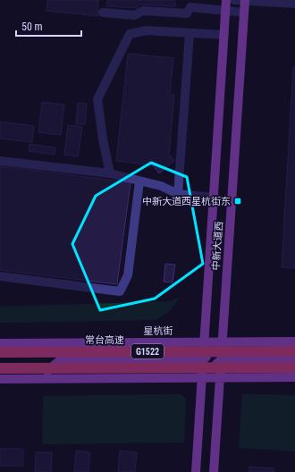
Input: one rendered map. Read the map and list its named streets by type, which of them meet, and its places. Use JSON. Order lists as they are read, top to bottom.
{
  "streets": {
    "highway": ["常台高速", "G1522"],
    "main road": ["中新大道西", "星杭街"]
  },
  "crossings": [
    ["中新大道西", "星杭街"]
  ],
  "places": {
    "transit": ["中新大道西星杭街东"]
  },
  "scale_bar": "50 m"
}
